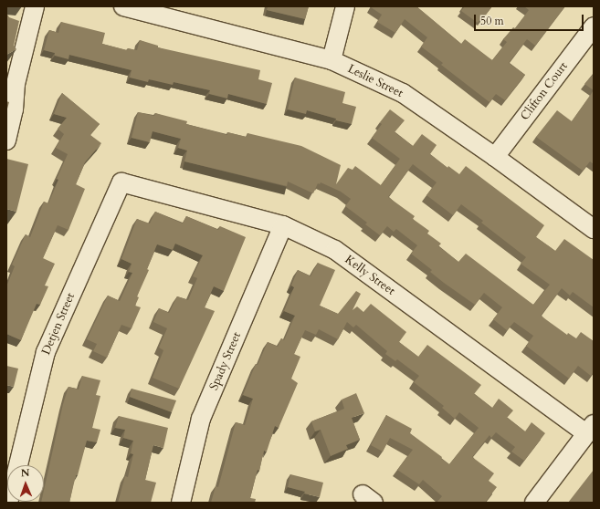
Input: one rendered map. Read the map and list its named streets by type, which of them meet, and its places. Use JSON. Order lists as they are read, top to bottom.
{
  "streets": {
    "street": [
      "Leslie Street",
      "Clifton Court",
      "Kelly Street",
      "Detjen Street",
      "Spady Street"
    ]
  },
  "crossings": [
    ["Leslie Street", "Clifton Court"],
    ["Kelly Street", "Detjen Street"],
    ["Kelly Street", "Spady Street"]
  ],
  "scale_bar": "50 m",
  "north": "top"
}
